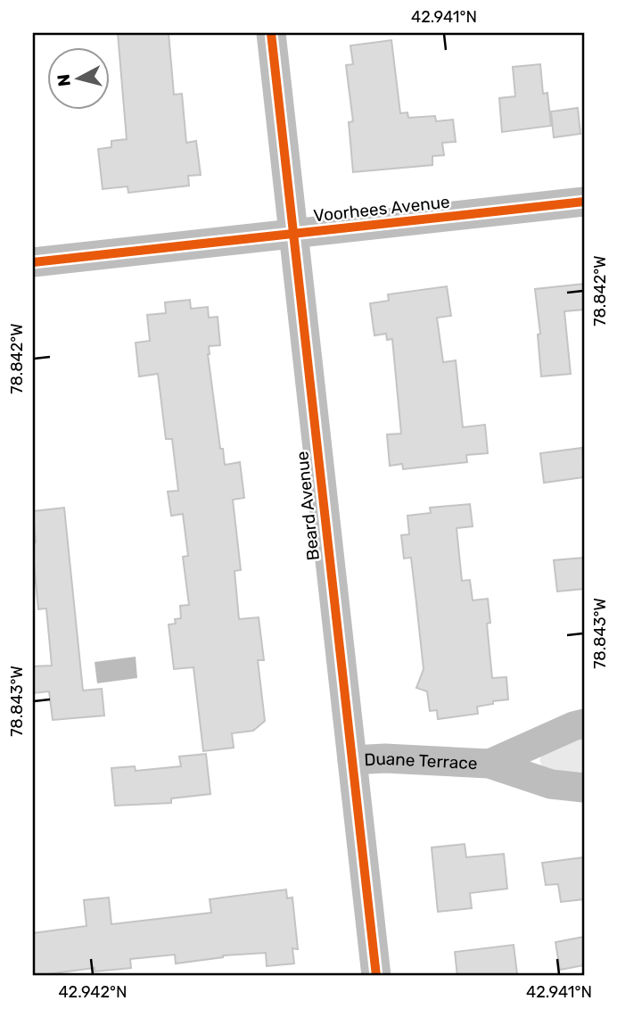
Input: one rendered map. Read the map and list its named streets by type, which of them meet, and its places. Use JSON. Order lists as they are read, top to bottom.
{
  "streets": {
    "street": ["Voorhees Avenue", "Beard Avenue", "Duane Terrace"]
  },
  "crossings": [
    ["Voorhees Avenue", "Beard Avenue"],
    ["Beard Avenue", "Duane Terrace"]
  ],
  "north": "left",
  "coordinates": [
    "42.941°N",
    "78.842°W",
    "78.843°W",
    "42.942°N"
  ]
}
